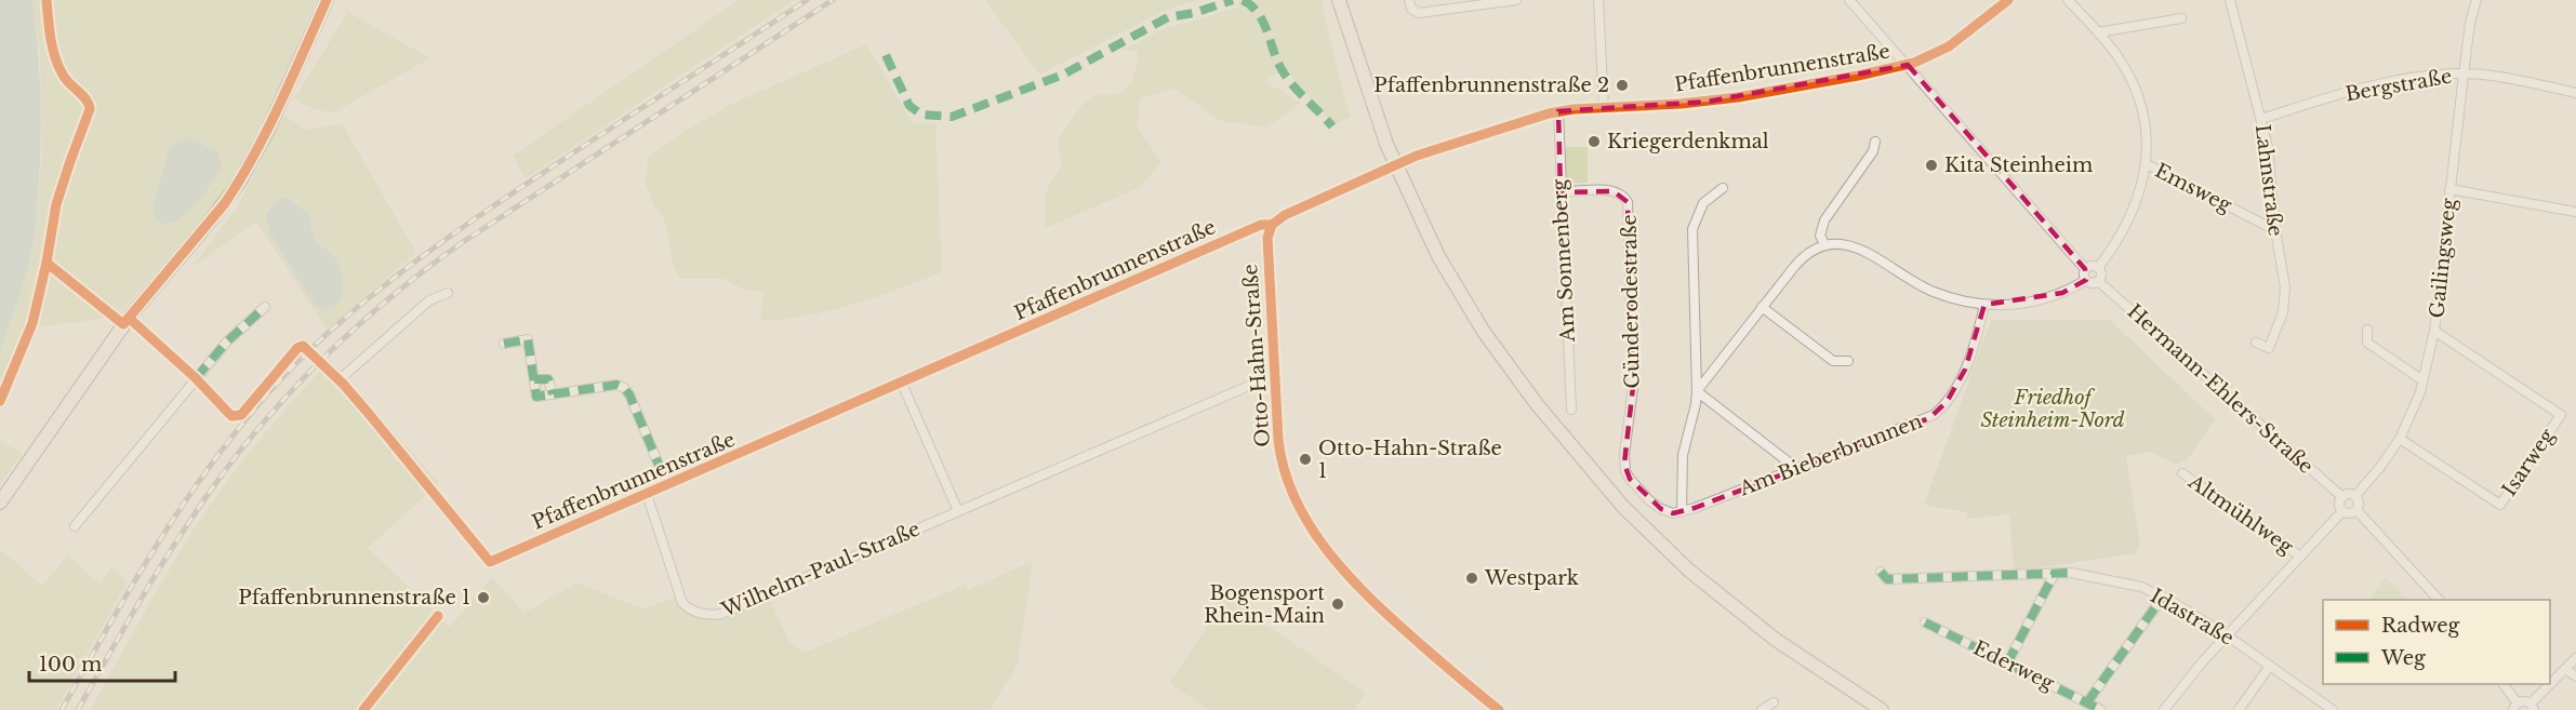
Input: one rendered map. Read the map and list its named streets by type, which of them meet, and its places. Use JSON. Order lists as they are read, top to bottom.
{
  "streets": {
    "street": [
      "Pfaffenbrunnenstraße",
      "Bergstraße",
      "Lahnstraße",
      "Emsweg",
      "Gailingsweg",
      "Am Sonnenberg",
      "Günderodestraße",
      "Otto-Hahn-Straße",
      "Hermann-Ehlers-Straße",
      "Am Bieberbrunnen",
      "Isarweg",
      "Altmühlweg",
      "Wilhelm-Paul-Straße",
      "Idastraße",
      "Ederweg"
    ]
  },
  "crossings": [
    ["Pfaffenbrunnenstraße", "Am Sonnenberg"],
    ["Pfaffenbrunnenstraße", "Otto-Hahn-Straße"],
    ["Pfaffenbrunnenstraße", "Wilhelm-Paul-Straße"],
    ["Bergstraße", "Lahnstraße"],
    ["Bergstraße", "Gailingsweg"],
    ["Lahnstraße", "Emsweg"],
    ["Gailingsweg", "Hermann-Ehlers-Straße"],
    ["Gailingsweg", "Isarweg"],
    ["Am Sonnenberg", "Günderodestraße"],
    ["Günderodestraße", "Am Bieberbrunnen"],
    ["Otto-Hahn-Straße", "Wilhelm-Paul-Straße"]
  ],
  "parks": ["Friedhof Steinheim-Nord"],
  "places": [
    "Pfaffenbrunnenstraße 2",
    "Kriegerdenkmal",
    "Kita Steinheim",
    "Otto-Hahn-Straße 1",
    "Westpark",
    "Pfaffenbrunnenstraße 1",
    "Bogensport Rhein-Main"
  ],
  "legend": ["Radweg", "Weg"],
  "scale_bar": "100 m"
}
